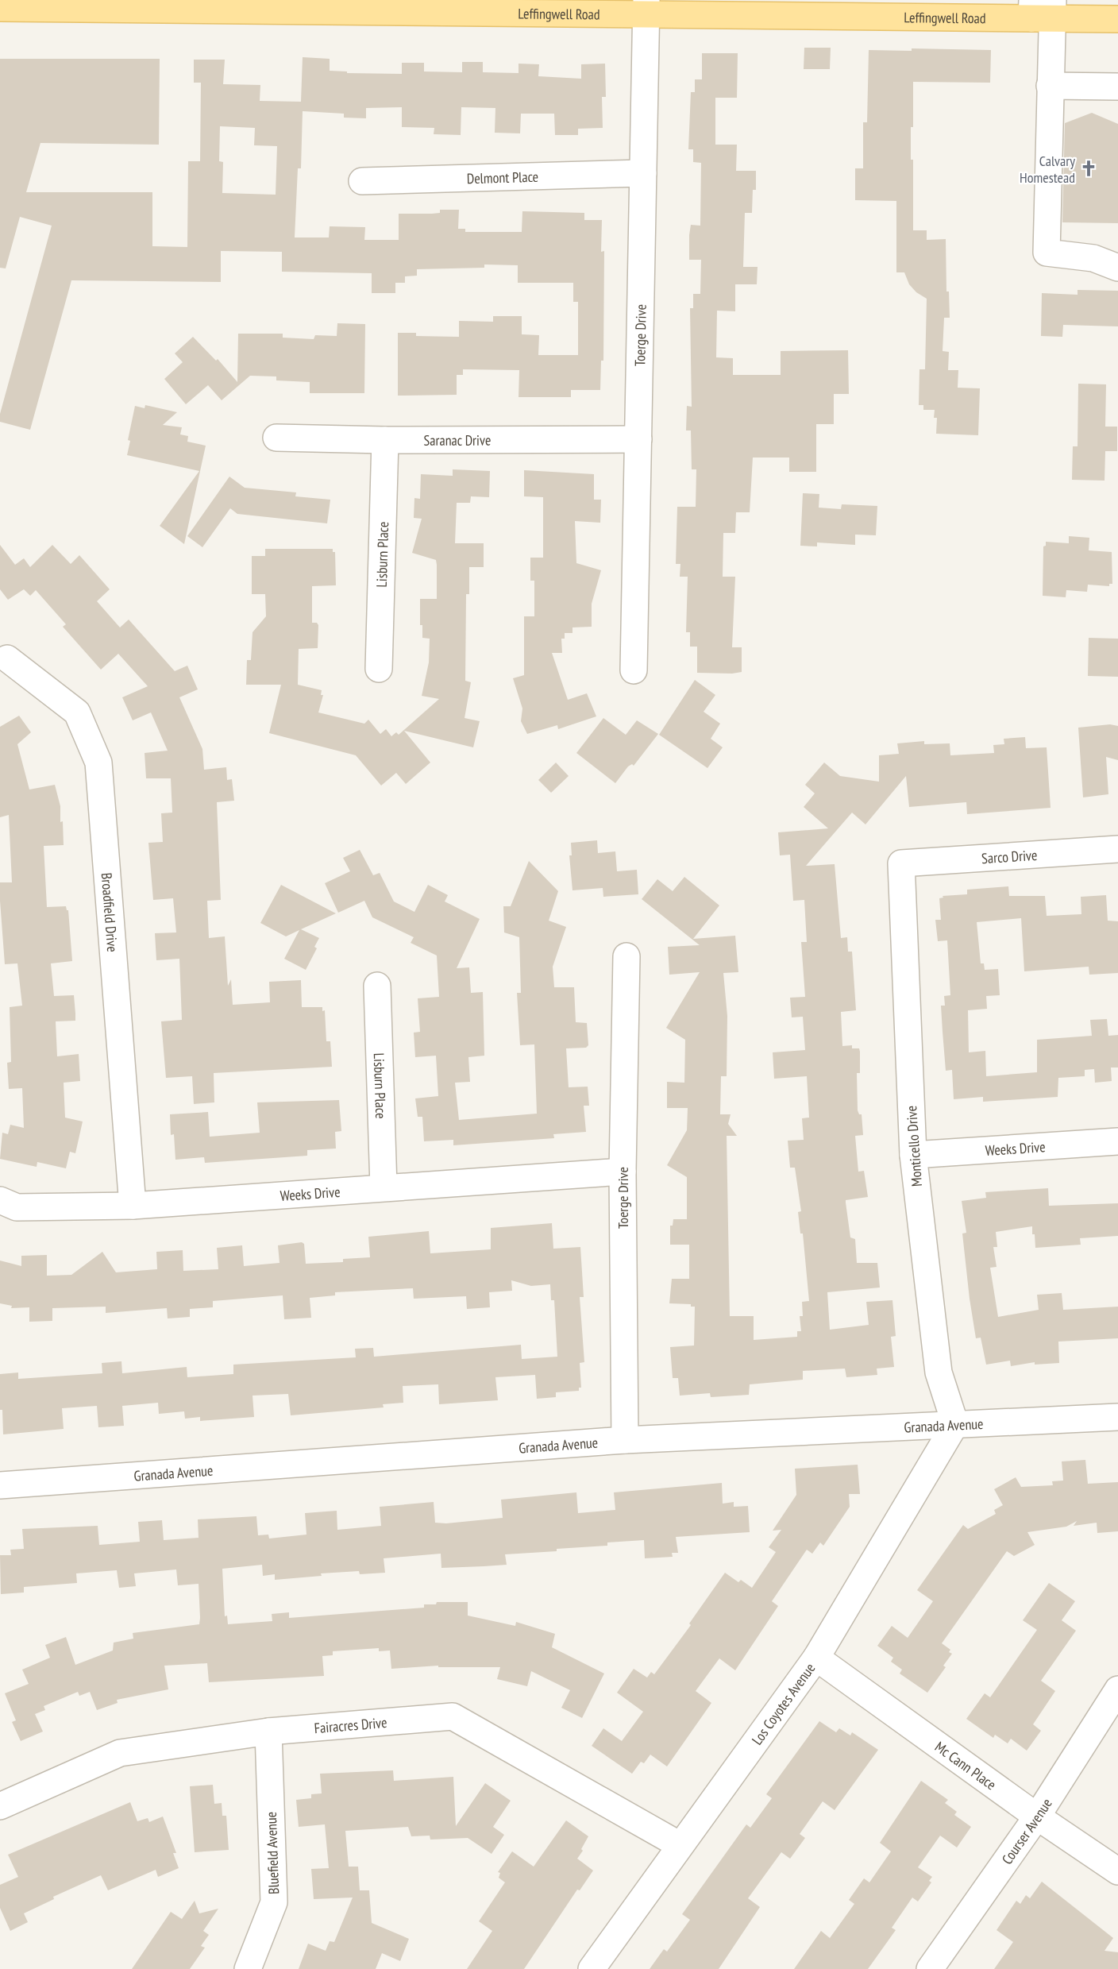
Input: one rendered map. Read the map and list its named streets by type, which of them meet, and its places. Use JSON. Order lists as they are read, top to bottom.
{
  "streets": {
    "main road": ["Leffingwell Road"],
    "street": [
      "Delmont Place",
      "Toerge Drive",
      "Saranac Drive",
      "Lisburn Place",
      "Sarco Drive",
      "Broadfield Drive",
      "Monticello Drive",
      "Weeks Drive",
      "Granada Avenue",
      "Los Coyotes Avenue",
      "Fairacres Drive",
      "Mc Cann Place",
      "Courser Avenue",
      "Bluefield Avenue"
    ]
  },
  "crossings": [
    ["Leffingwell Road", "Toerge Drive"],
    ["Delmont Place", "Toerge Drive"],
    ["Toerge Drive", "Saranac Drive"],
    ["Toerge Drive", "Weeks Drive"],
    ["Toerge Drive", "Granada Avenue"],
    ["Saranac Drive", "Lisburn Place"],
    ["Lisburn Place", "Weeks Drive"],
    ["Sarco Drive", "Monticello Drive"],
    ["Broadfield Drive", "Weeks Drive"],
    ["Monticello Drive", "Weeks Drive"],
    ["Monticello Drive", "Granada Avenue"],
    ["Monticello Drive", "Los Coyotes Avenue"],
    ["Granada Avenue", "Los Coyotes Avenue"],
    ["Los Coyotes Avenue", "Fairacres Drive"],
    ["Los Coyotes Avenue", "Mc Cann Place"],
    ["Fairacres Drive", "Bluefield Avenue"],
    ["Mc Cann Place", "Courser Avenue"]
  ],
  "places": {
    "church": ["Calvary Homestead"]
  }
}
